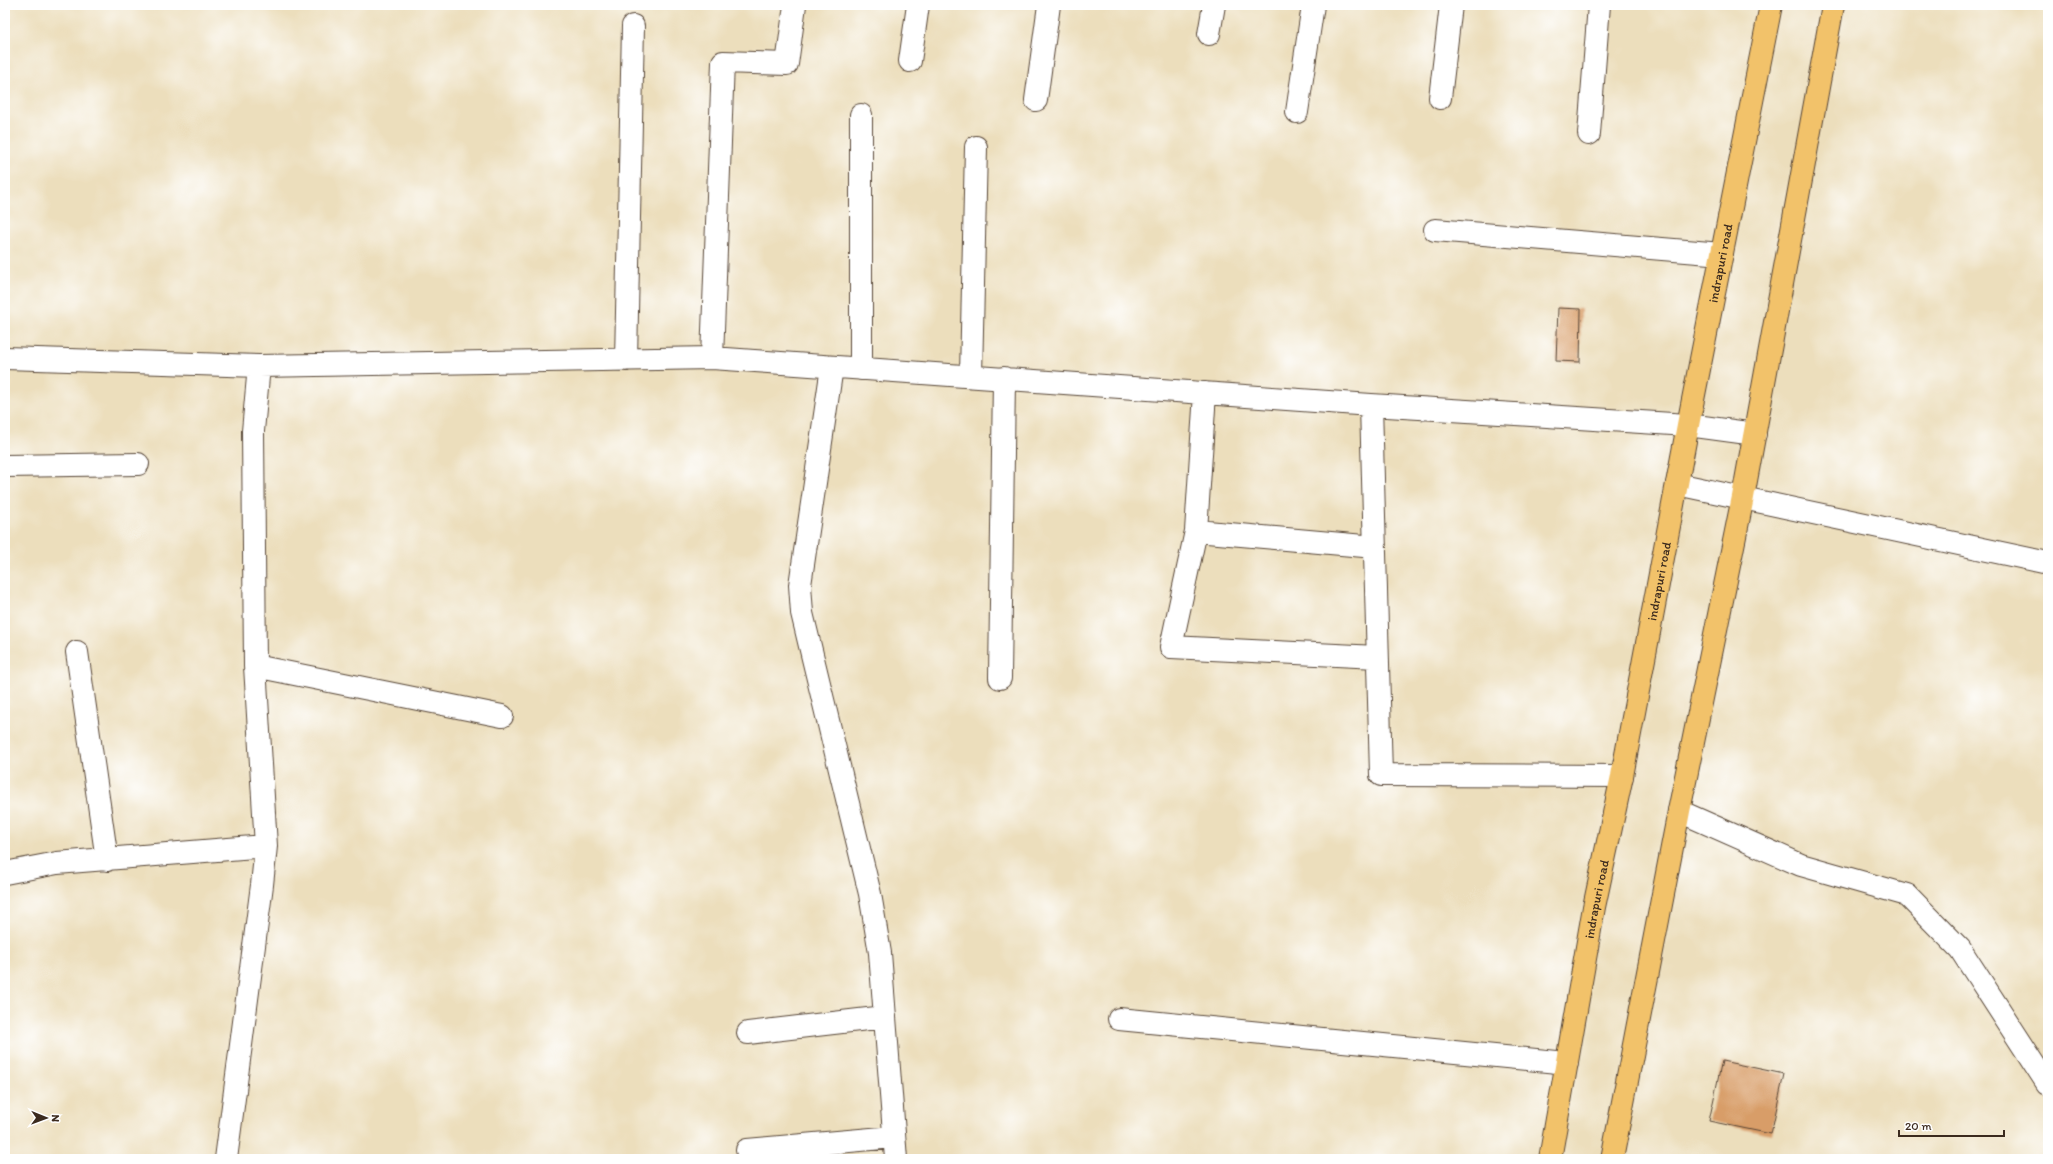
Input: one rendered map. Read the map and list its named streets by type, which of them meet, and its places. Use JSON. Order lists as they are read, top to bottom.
{
  "streets": {
    "main road": ["indrapuri road"]
  },
  "scale_bar": "20 m",
  "north": "right"
}
